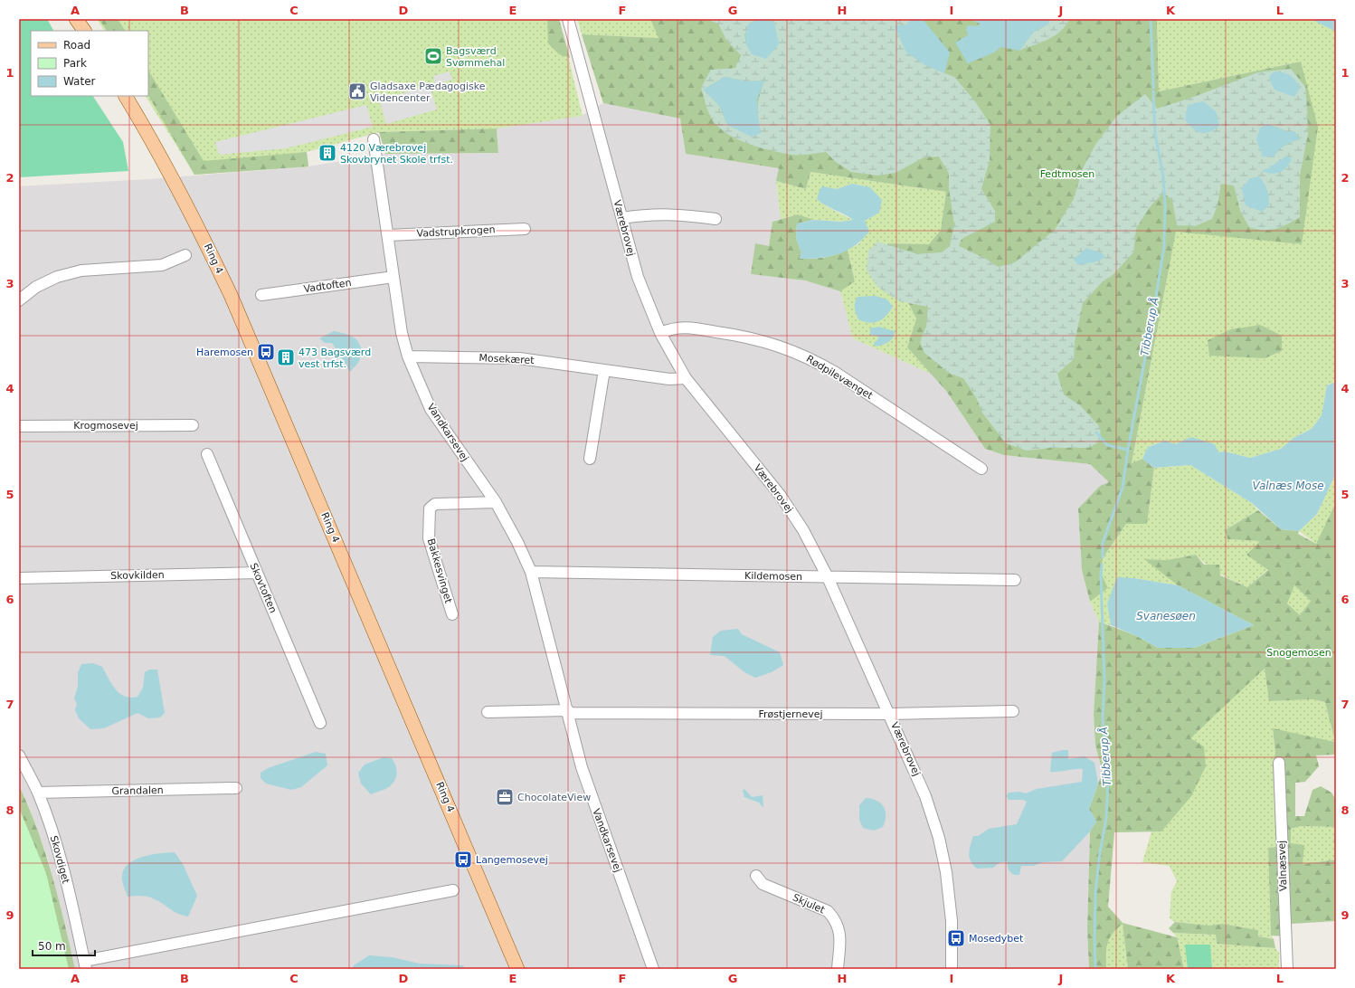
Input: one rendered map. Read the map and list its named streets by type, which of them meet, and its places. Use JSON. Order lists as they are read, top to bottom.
{
  "streets": {
    "main road": ["Ring 4"],
    "street": [
      "Værebrovej",
      "Vadstrupkrogen",
      "Vadtoften",
      "Mosekæret",
      "Rødpilevænget",
      "Krogmosevej",
      "Vandkarsevej",
      "Bakkesvinget",
      "Skovkilden",
      "Kildemosen",
      "Skovtoften",
      "Frøstjernevej",
      "Grandalen",
      "Skovdiget",
      "Valnæsvej",
      "Skjulet"
    ]
  },
  "crossings": [
    ["Værebrovej", "Mosekæret"],
    ["Værebrovej", "Rødpilevænget"],
    ["Værebrovej", "Kildemosen"],
    ["Værebrovej", "Frøstjernevej"],
    ["Vadstrupkrogen", "Vandkarsevej"],
    ["Vadtoften", "Vandkarsevej"],
    ["Mosekæret", "Vandkarsevej"],
    ["Vandkarsevej", "Bakkesvinget"],
    ["Vandkarsevej", "Kildemosen"],
    ["Vandkarsevej", "Frøstjernevej"],
    ["Skovkilden", "Skovtoften"],
    ["Grandalen", "Skovdiget"]
  ],
  "water": ["Tibberup Å", "Valnæs Mose", "Svanesøen"],
  "parks": ["Fedtmosen", "Snogemosen"],
  "places": {
    "sports": ["Bagsværd Svømmehal"],
    "public building": ["Gladsaxe Pædagogiske Videncenter"],
    "building": ["4120 Værebrovej Skovbrynet Skole trfst.", "473 Bagsværd vest trfst."],
    "bus stop": ["Haremosen", "Langemosevej", "Mosedybet"],
    "office": ["ChocolateView"]
  },
  "legend": ["Road", "Park", "Water"],
  "scale_bar": "50 m",
  "grid": {
    "columns": [
      "A",
      "B",
      "C",
      "D",
      "E",
      "F",
      "G",
      "H",
      "I",
      "J",
      "K",
      "L"
    ],
    "rows": [
      "1",
      "2",
      "3",
      "4",
      "5",
      "6",
      "7",
      "8",
      "9"
    ]
  }
}
